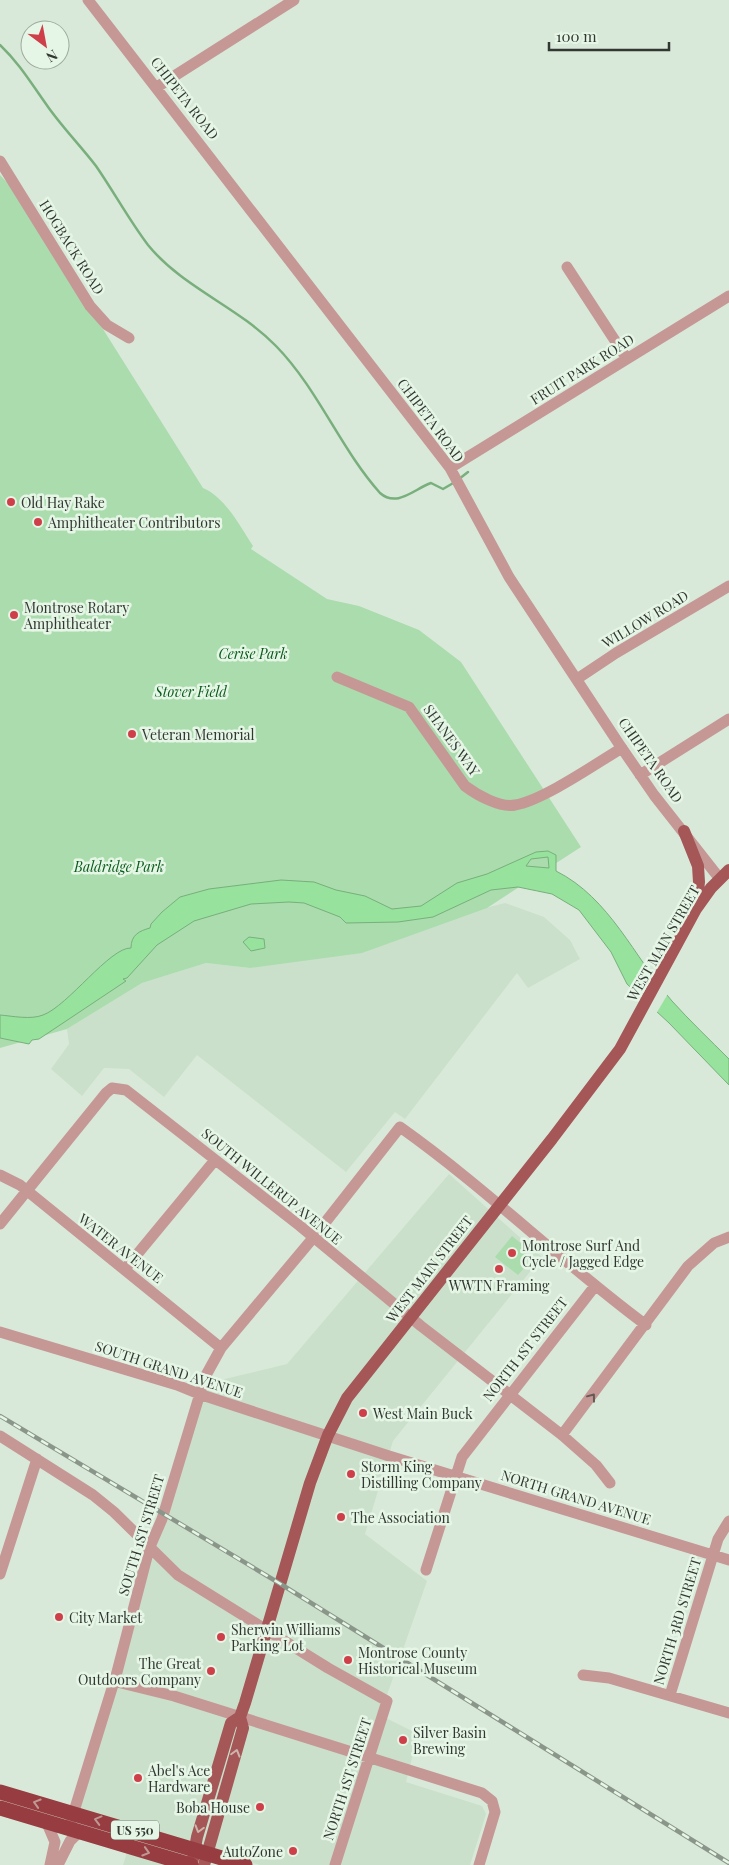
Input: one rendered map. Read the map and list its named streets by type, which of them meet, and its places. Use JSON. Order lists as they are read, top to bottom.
{
  "streets": {
    "highway": ["US 550"],
    "main road": ["WEST MAIN STREET"],
    "street": [
      "CHIPETA ROAD",
      "HOGBACK ROAD",
      "FRUIT PARK ROAD",
      "WILLOW ROAD",
      "SHANES WAY",
      "SOUTH WILLERUP AVENUE",
      "WATER AVENUE",
      "NORTH 1ST STREET",
      "SOUTH GRAND AVENUE",
      "NORTH GRAND AVENUE",
      "SOUTH 1ST STREET",
      "NORTH 3RD STREET"
    ]
  },
  "crossings": [
    ["CHIPETA ROAD", "FRUIT PARK ROAD"],
    ["CHIPETA ROAD", "WILLOW ROAD"],
    ["CHIPETA ROAD", "SHANES WAY"],
    ["CHIPETA ROAD", "WEST MAIN STREET"],
    ["WEST MAIN STREET", "SOUTH WILLERUP AVENUE"],
    ["WEST MAIN STREET", "NORTH 1ST STREET"],
    ["WEST MAIN STREET", "SOUTH GRAND AVENUE"],
    ["WEST MAIN STREET", "NORTH GRAND AVENUE"],
    ["WEST MAIN STREET", "SOUTH 1ST STREET"],
    ["WEST MAIN STREET", "US 550"],
    ["SOUTH WILLERUP AVENUE", "WATER AVENUE"],
    ["SOUTH WILLERUP AVENUE", "NORTH 1ST STREET"],
    ["SOUTH WILLERUP AVENUE", "SOUTH 1ST STREET"],
    ["WATER AVENUE", "SOUTH 1ST STREET"],
    ["NORTH 1ST STREET", "NORTH GRAND AVENUE"],
    ["SOUTH GRAND AVENUE", "NORTH GRAND AVENUE"],
    ["SOUTH GRAND AVENUE", "SOUTH 1ST STREET"],
    ["NORTH GRAND AVENUE", "NORTH 3RD STREET"],
    ["SOUTH 1ST STREET", "US 550"]
  ],
  "parks": ["Cerise Park", "Stover Field", "Baldridge Park"],
  "places": [
    "Old Hay Rake",
    "Amphitheater Contributors",
    "Montrose Rotary Amphitheater",
    "Veteran Memorial",
    "Montrose Surf And Cycle / Jagged Edge",
    "WWTN Framing",
    "West Main Buck",
    "Storm King Distilling Company",
    "The Association",
    "City Market",
    "Sherwin Williams Parking Lot",
    "Montrose County Historical Museum",
    "The Great Outdoors Company",
    "Silver Basin Brewing",
    "Abel's Ace Hardware",
    "Boba House",
    "AutoZone"
  ],
  "scale_bar": "100 m",
  "north": "bottom right"
}
